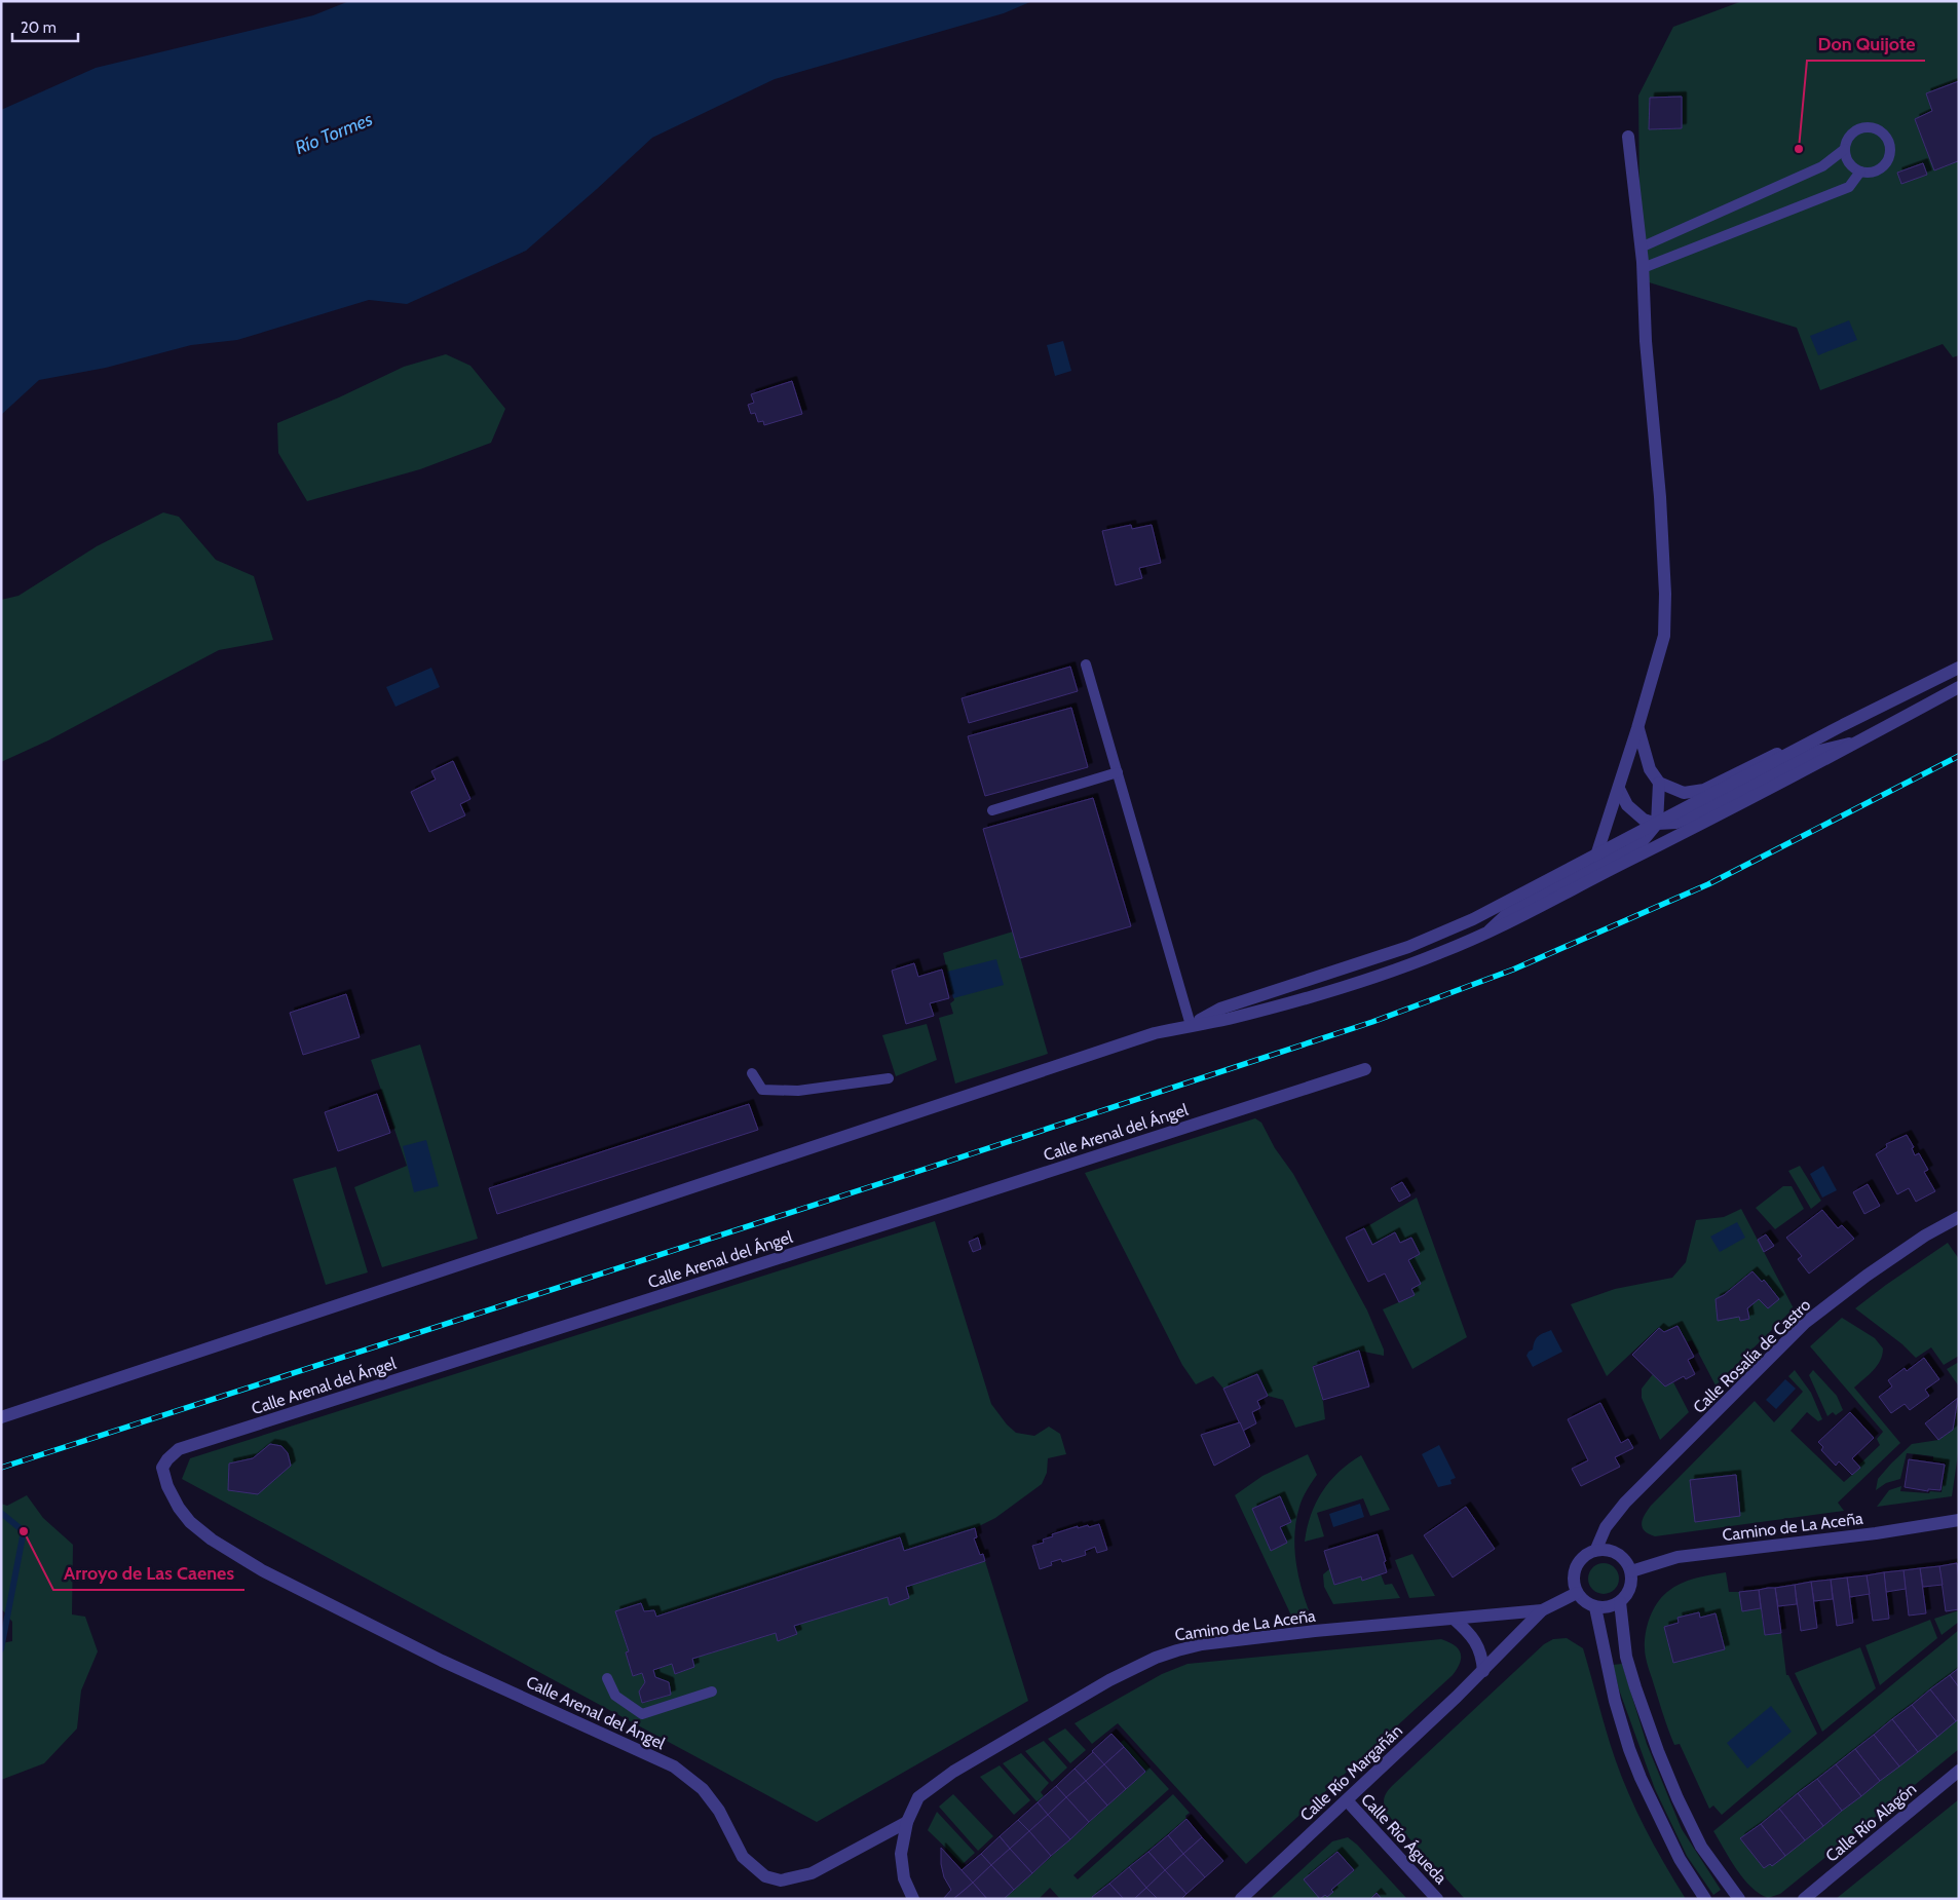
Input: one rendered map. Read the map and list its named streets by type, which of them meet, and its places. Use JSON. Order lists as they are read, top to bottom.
{
  "streets": {
    "street": [
      "Calle Arenal del Ángel",
      "Calle Rosalía de Castro",
      "Camino de La Aceña",
      "Calle Río Margañán",
      "Calle Río Alagón",
      "Calle Río Águeda"
    ]
  },
  "crossings": [
    ["Calle Arenal del Ángel", "Camino de La Aceña"],
    ["Calle Rosalía de Castro", "Camino de La Aceña"],
    ["Camino de La Aceña", "Calle Río Margañán"],
    ["Calle Río Margañán", "Calle Río Águeda"]
  ],
  "water": ["Río Tormes"],
  "places": ["Don Quijote", "Arroyo de Las Caenes"],
  "scale_bar": "20 m"
}
